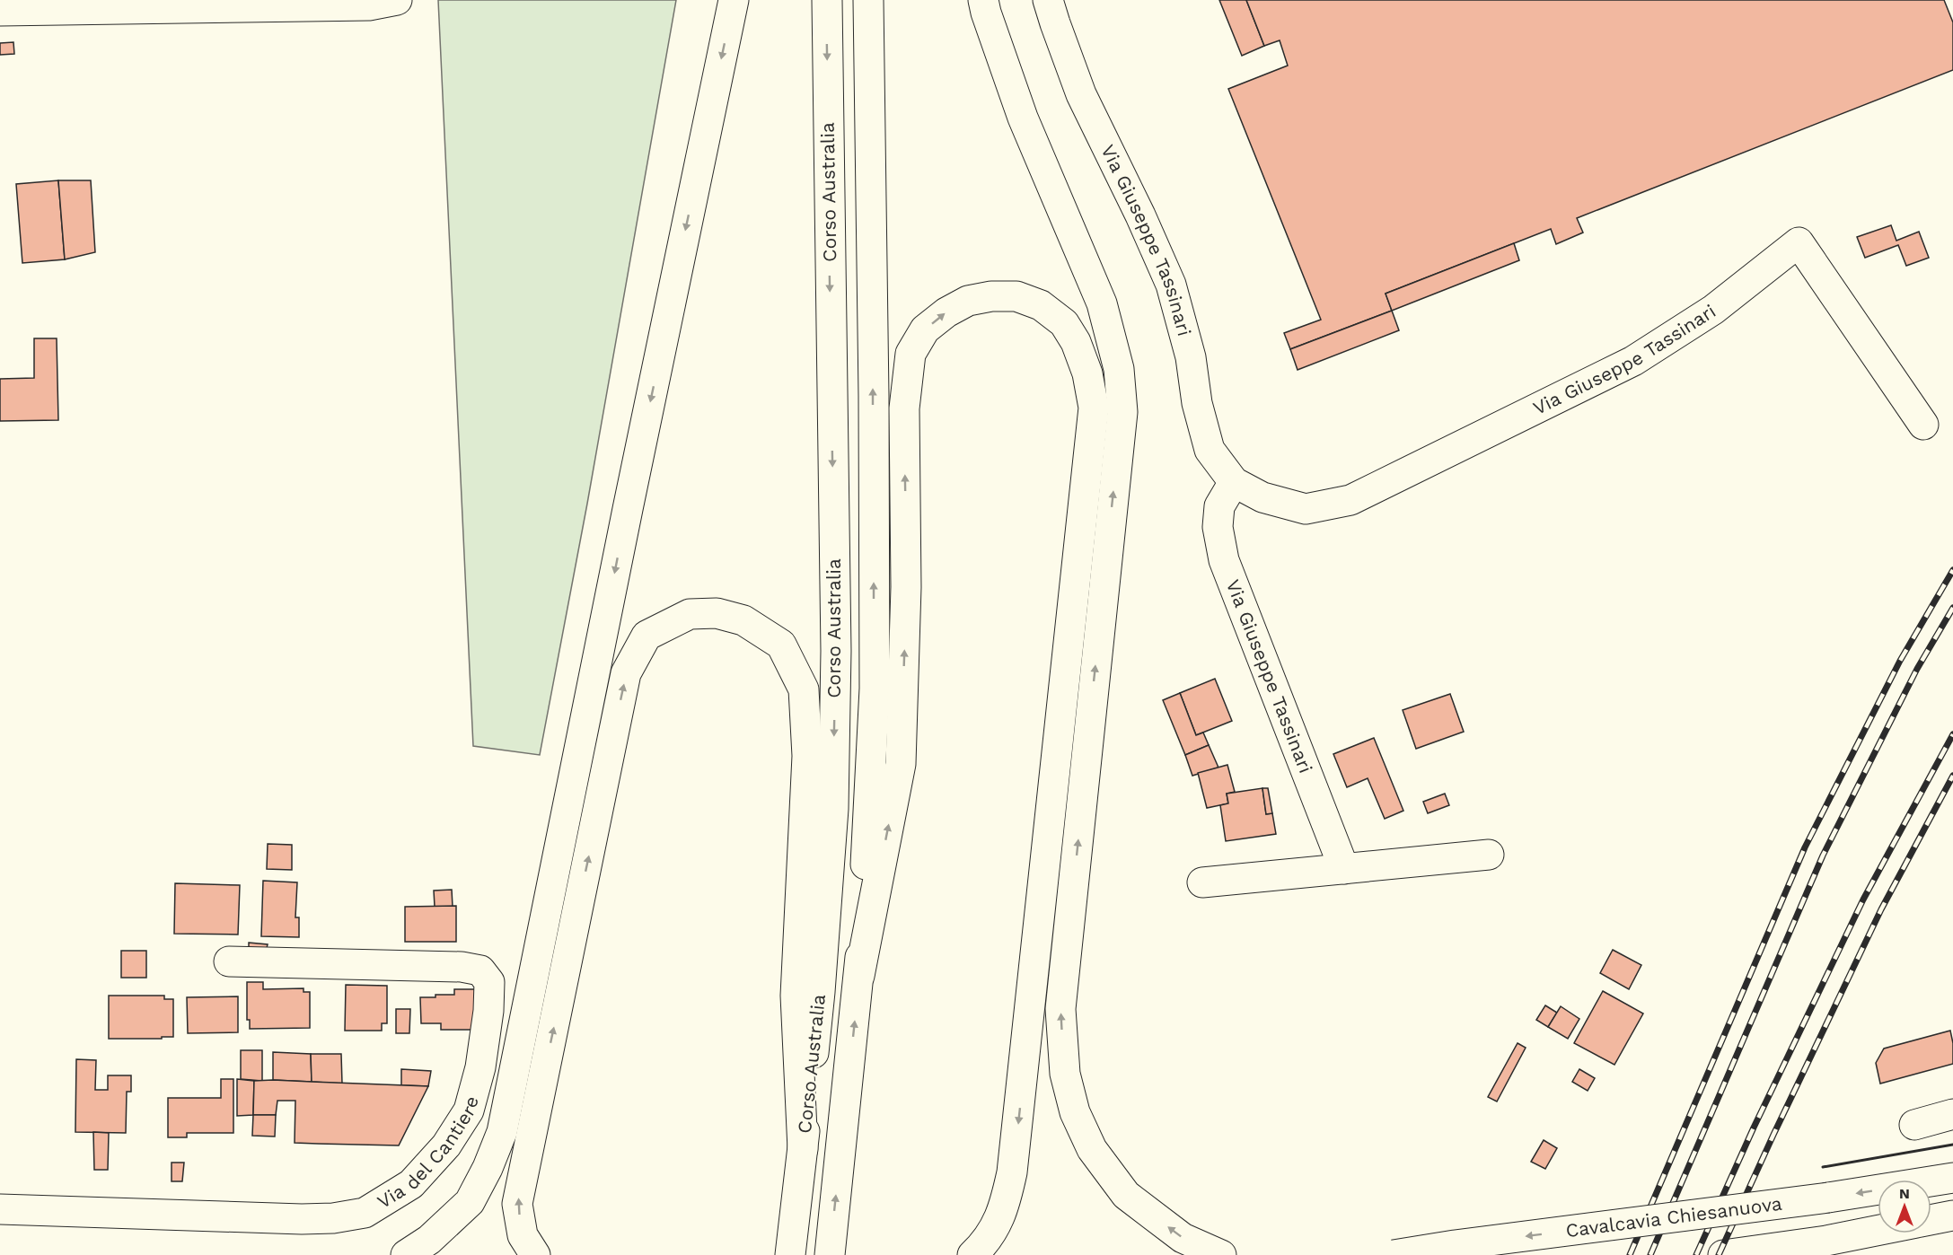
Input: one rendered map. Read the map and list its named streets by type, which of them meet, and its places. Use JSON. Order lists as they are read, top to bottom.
{
  "streets": {
    "main road": [
      "Corso Australia",
      "Via Giuseppe Tassinari",
      "Via del Cantiere",
      "Cavalcavia Chiesanuova"
    ]
  },
  "north": "top"
}
